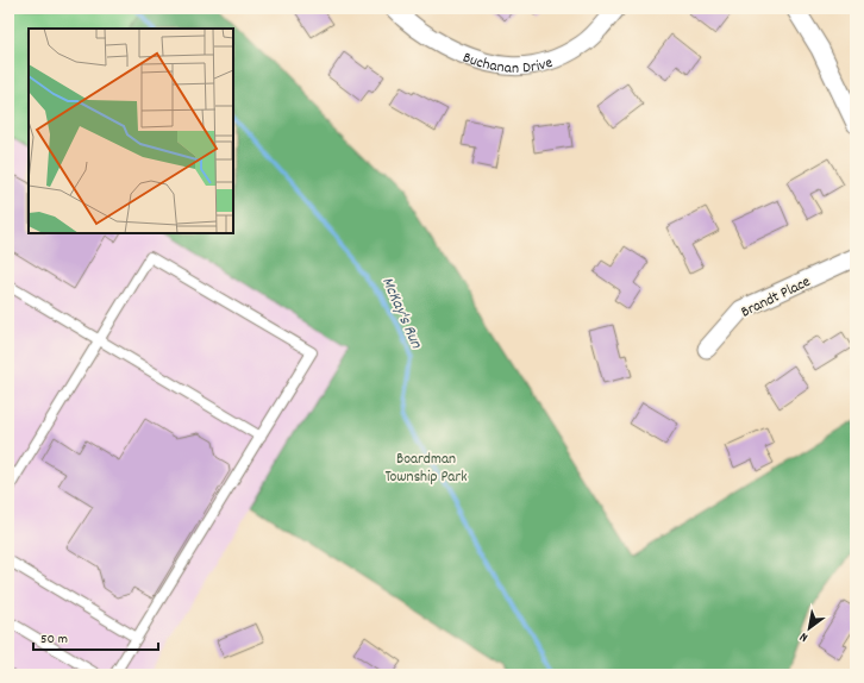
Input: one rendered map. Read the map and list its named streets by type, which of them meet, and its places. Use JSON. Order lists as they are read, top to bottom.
{
  "streets": {
    "street": ["Buchanan Drive", "Brandt Place"]
  },
  "water": ["McKay's Run"],
  "parks": ["Boardman Township Park"],
  "scale_bar": "50 m",
  "north": "bottom left"
}
